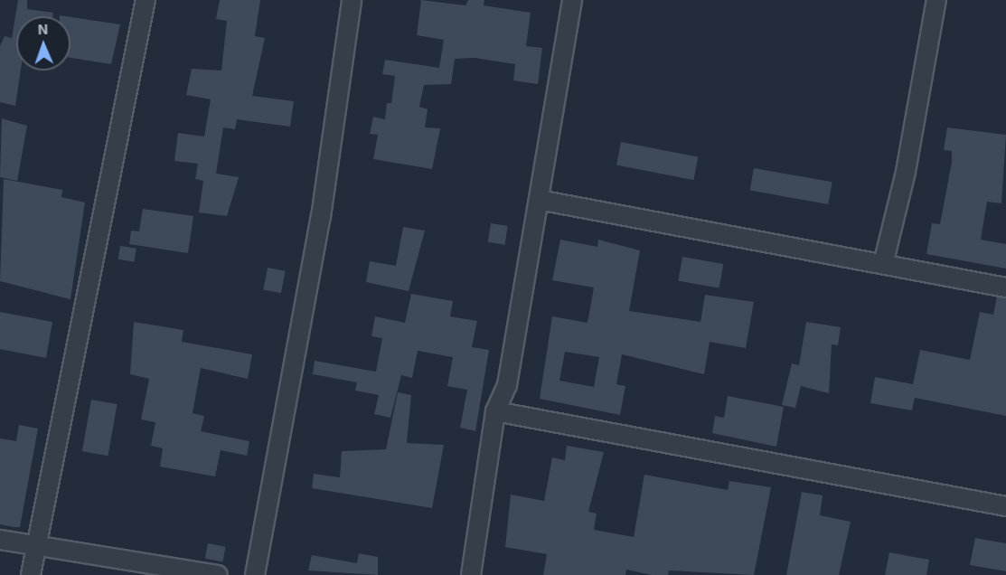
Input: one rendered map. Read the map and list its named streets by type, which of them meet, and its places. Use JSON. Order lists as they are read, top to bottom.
{
  "north": "top"
}
